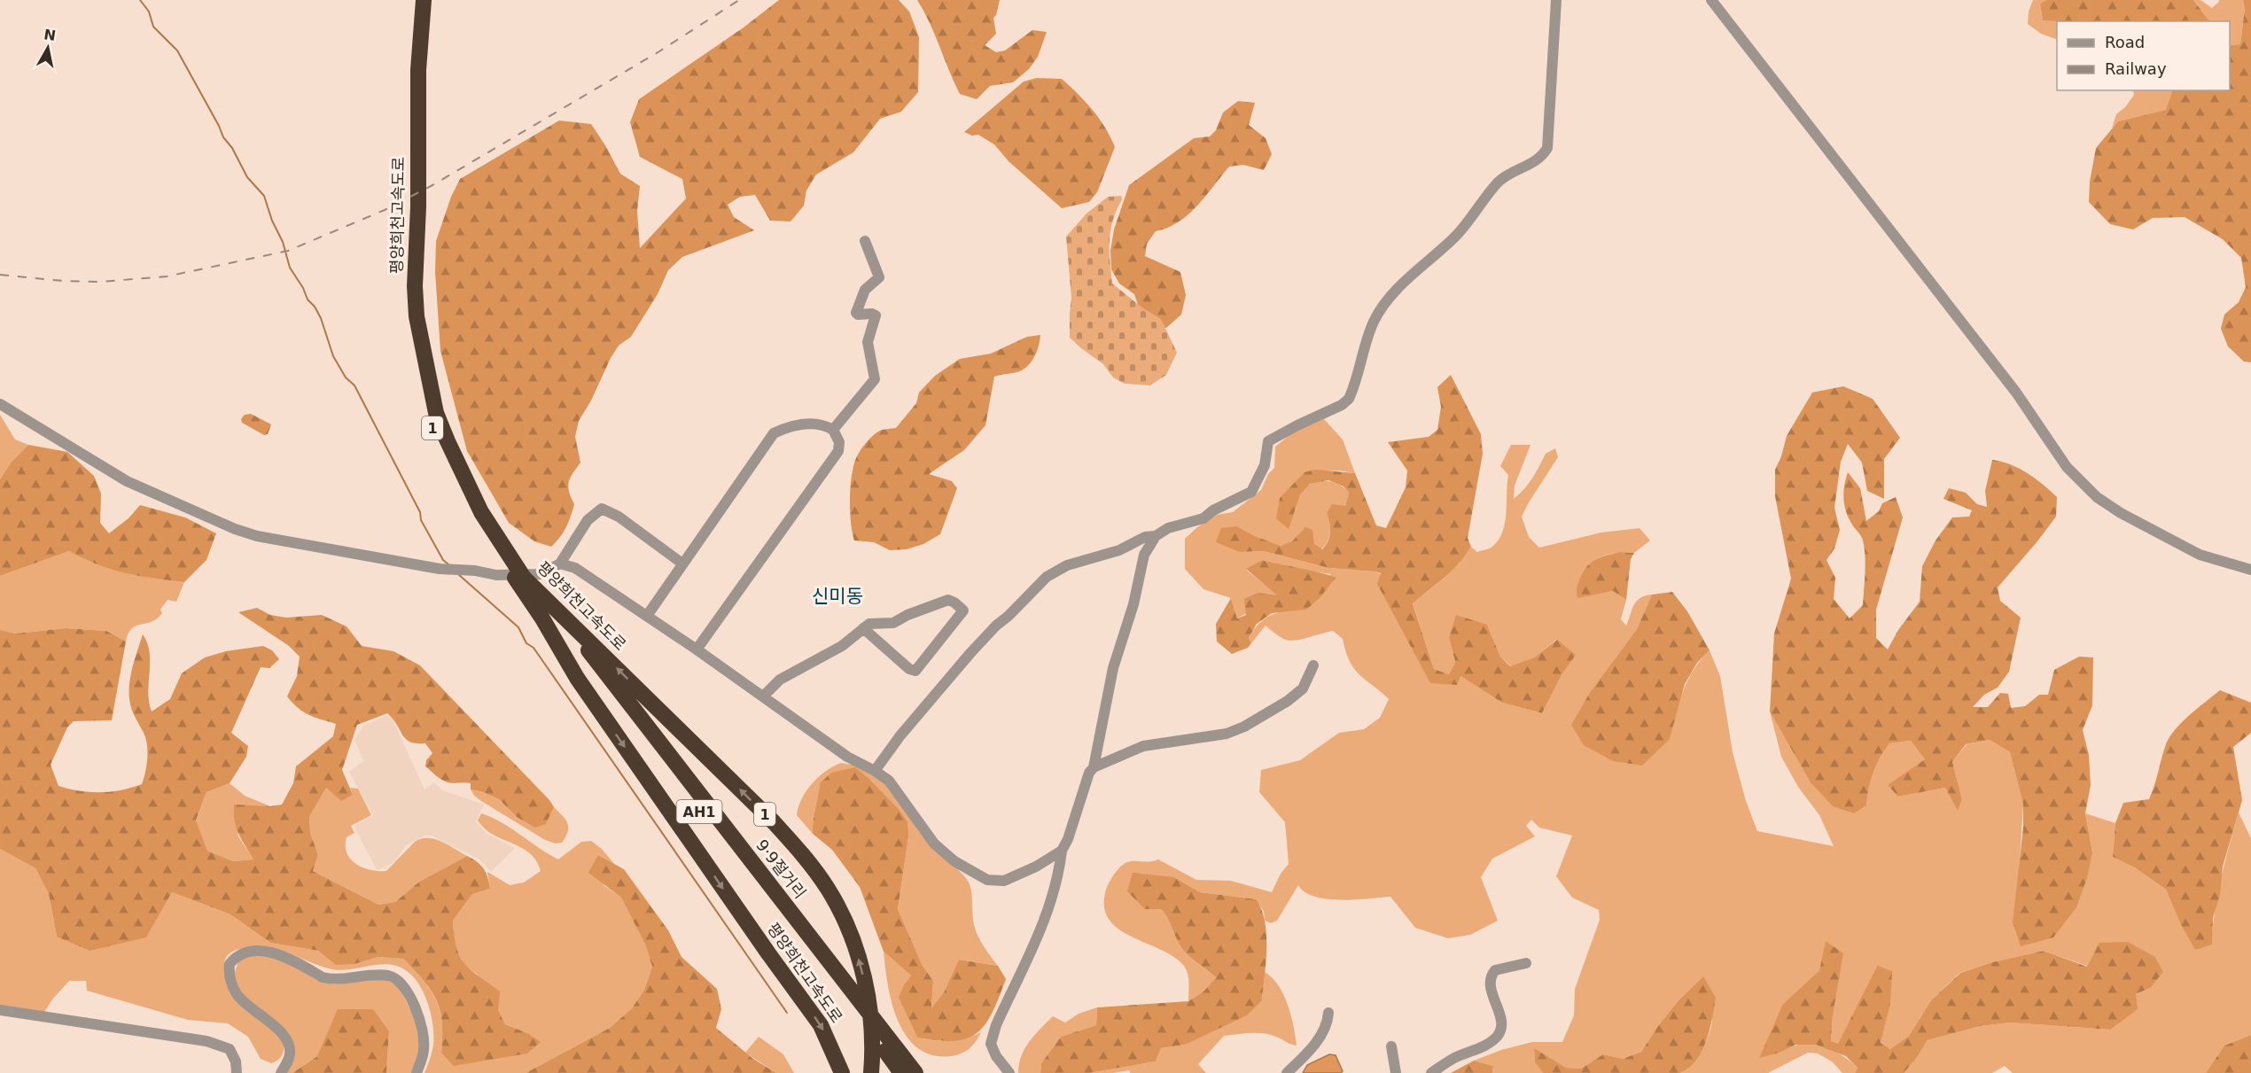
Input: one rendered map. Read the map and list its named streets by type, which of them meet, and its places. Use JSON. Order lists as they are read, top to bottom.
{
  "streets": {
    "highway": [
      "평양희천고속도로",
      "1",
      "AH1",
      "9·9절거리"
    ]
  },
  "crossings": [
    ["평양희천고속도로", "9·9절거리"]
  ],
  "districts": ["신미동"],
  "legend": ["Road", "Railway"],
  "north": "top"
}
